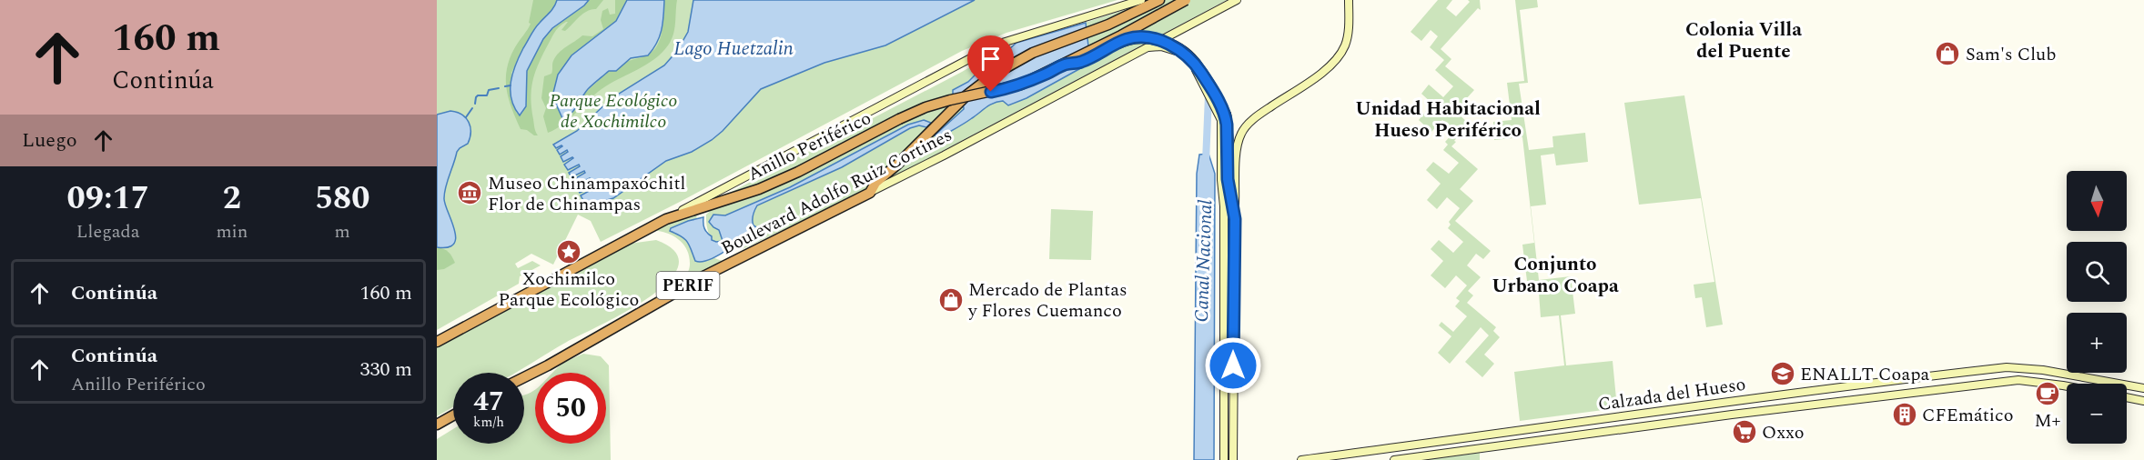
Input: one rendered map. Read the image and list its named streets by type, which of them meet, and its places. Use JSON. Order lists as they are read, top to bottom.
{
  "streets": {
    "highway": ["Anillo Periférico", "Boulevard Adolfo Ruiz Cortines", "PERIF"],
    "main road": ["Calzada del Hueso"]
  },
  "districts": ["Colonia Villa del Puente", "Unidad Habitacional Hueso Periférico", "Conjunto Urbano Coapa"],
  "water": ["Lago Huetzalin", "Canal Nacional"],
  "parks": ["Parque Ecológico de Xochimilco"],
  "places": {
    "shop": ["Sam's Club", "Mercado de Plantas y Flores Cuemanco"],
    "museum": ["Museo Chinampaxóchitl Flor de Chinampas"],
    "place": ["Xochimilco Parque Ecológico"],
    "school or university": ["ENALLT Coapa"],
    "cafe": ["M+"],
    "building": ["CFEmático"],
    "supermarket": ["Oxxo"]
  },
  "north": "bottom",
  "page": {
    "turn": ["160 m", "Continúa"],
    "then": "Luego",
    "eta": [
      "09:17",
      "Llegada",
      "2",
      "min",
      "580",
      "m"
    ],
    "map_buttons": ["+", "−"],
    "list": [
      {
        "name": "Continúa",
        "value": "160 m"
      },
      {
        "name": "Continúa",
        "note": "Anillo Periférico",
        "value": "330 m"
      }
    ],
    "speed": "47 km/h",
    "limit": "50"
  }
}
